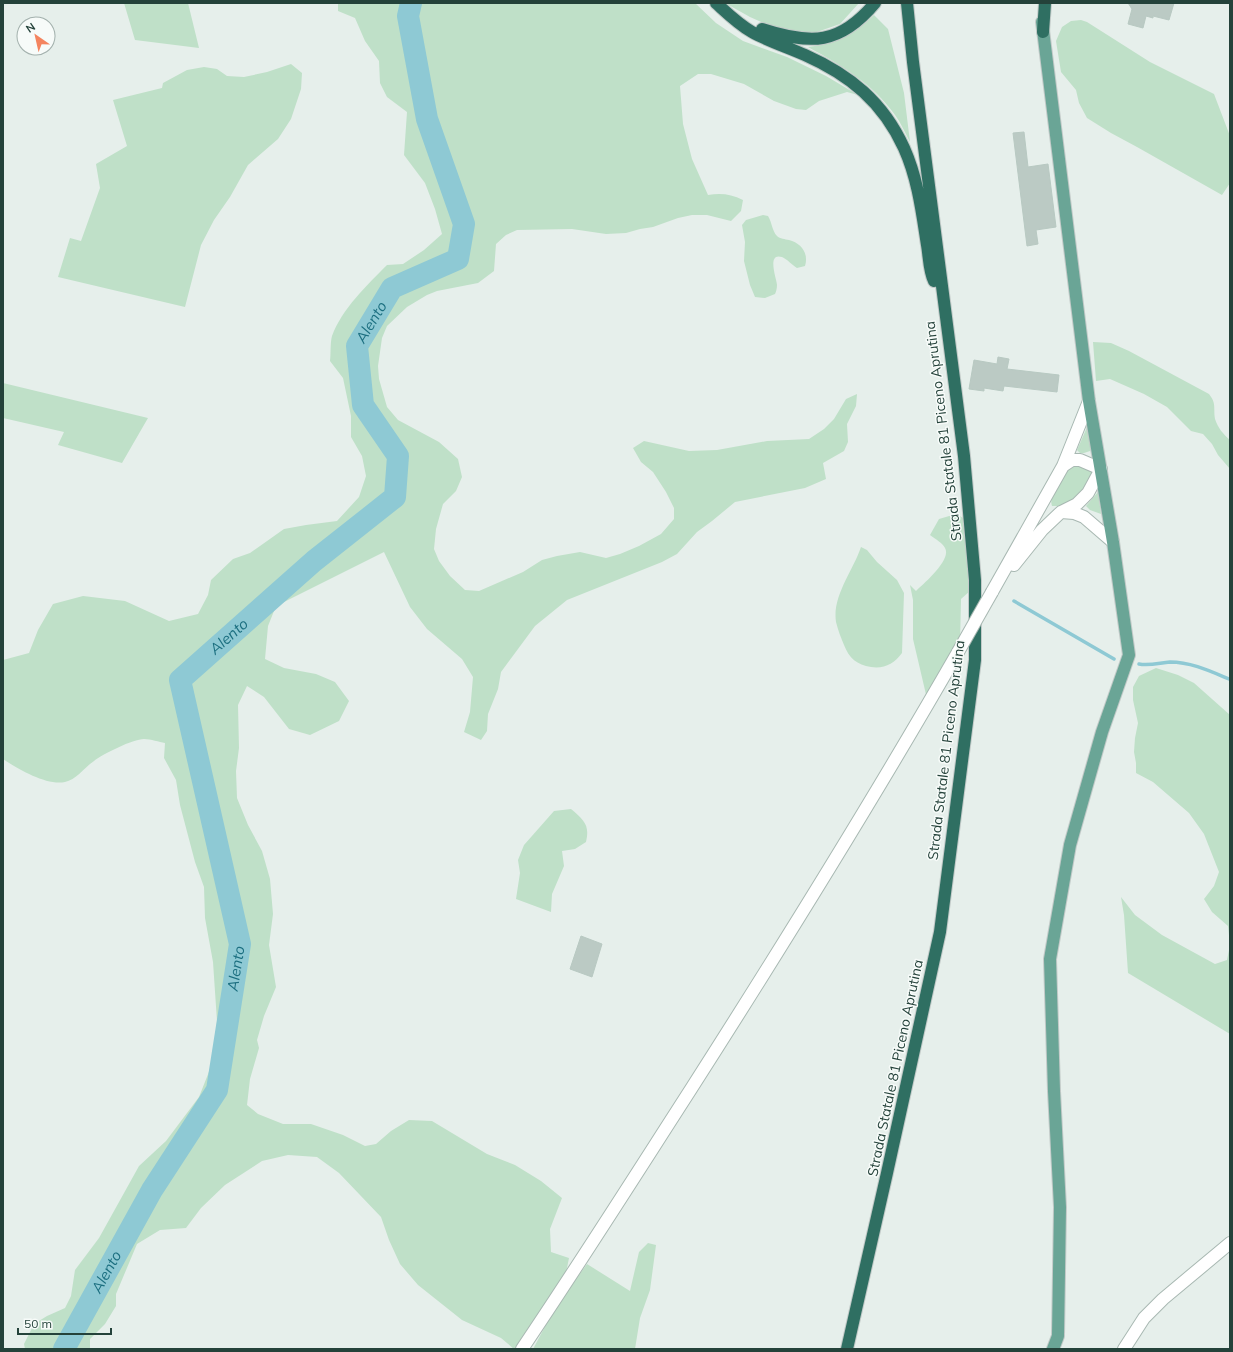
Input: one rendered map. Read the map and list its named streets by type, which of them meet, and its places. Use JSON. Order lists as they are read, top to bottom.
{
  "streets": {
    "highway": ["Strada Statale 81 Piceno Aprutina"]
  },
  "water": ["Alento"],
  "scale_bar": "50 m",
  "north": "top left"
}
